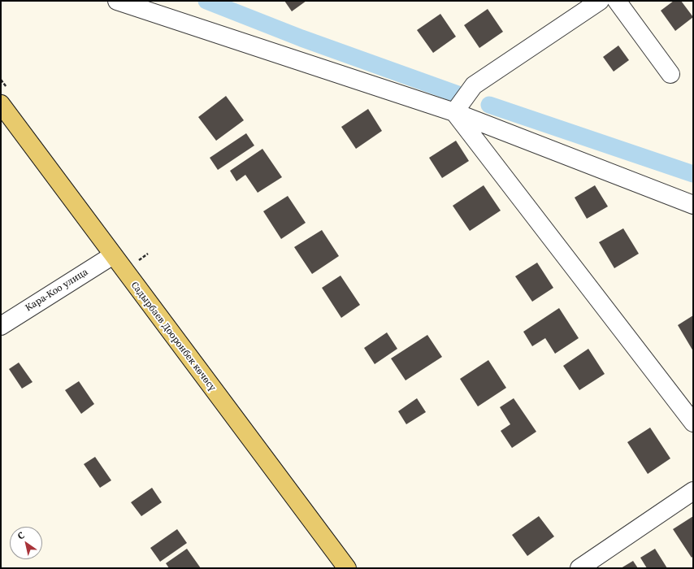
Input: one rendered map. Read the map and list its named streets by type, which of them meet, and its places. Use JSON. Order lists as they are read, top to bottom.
{
  "streets": {
    "main road": ["Садырбаев Дооронбек көчөсү"],
    "street": ["Кара-Коо улица"]
  },
  "crossings": [
    ["Кара-Коо улица", "Садырбаев Дооронбек көчөсү"]
  ],
  "north": "top left"
}
